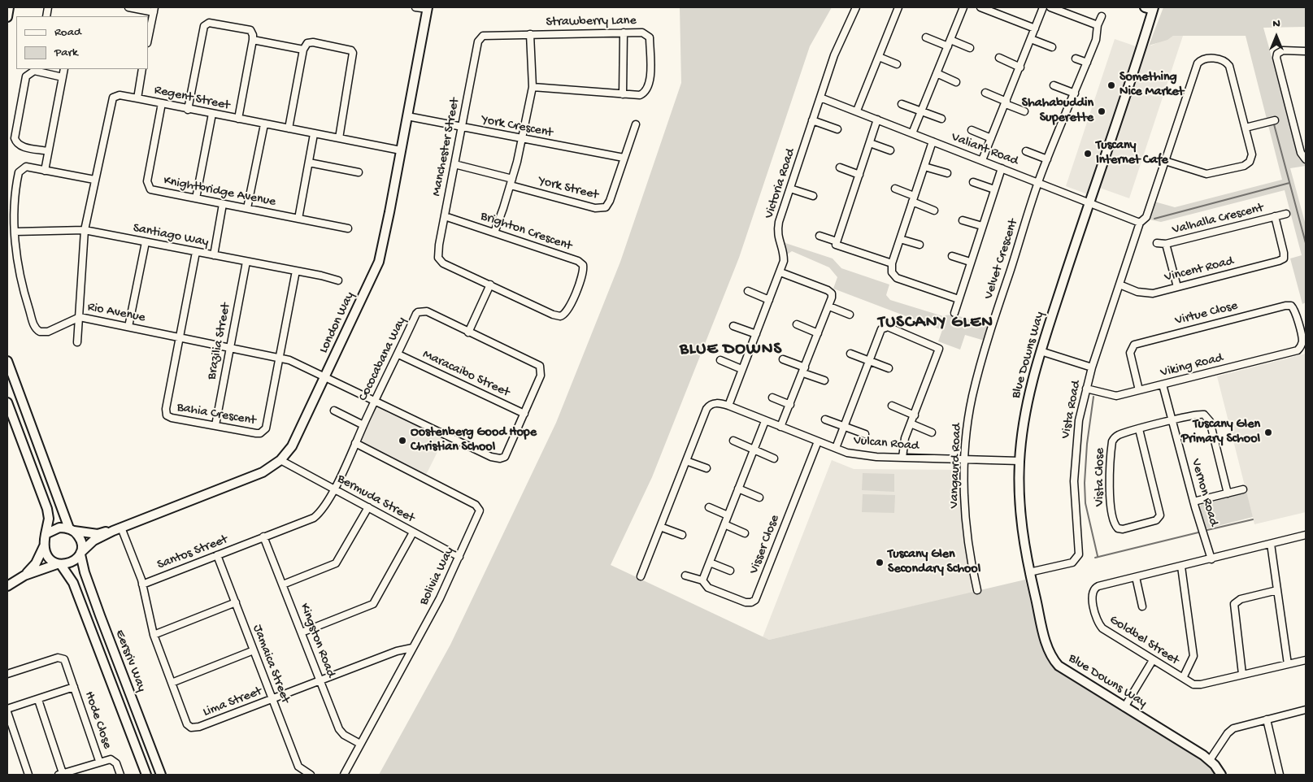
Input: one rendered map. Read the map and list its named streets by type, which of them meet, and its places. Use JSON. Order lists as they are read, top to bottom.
{
  "streets": {
    "street": [
      "Strawberry Lane",
      "Regent Street",
      "York Crescent",
      "Manchester Street",
      "Valiant Road",
      "Victoria Road",
      "York Street",
      "Knightbridge Avenue",
      "Valhalla Crescent",
      "Brighton Crescent",
      "Santiago Way",
      "Velvet Crescent",
      "Vincent Road",
      "Rio Avenue",
      "Virtue Close",
      "London Way",
      "Brazilia Street",
      "Blue Downs Way",
      "Cococabana Way",
      "Viking Road",
      "Maracaibo Street",
      "Vista Road",
      "Bahia Crescent",
      "Vulcan Road",
      "Vangaurd Road",
      "Vista Close",
      "Vernon Road",
      "Bermuda Street",
      "Visser Close",
      "Santos Street",
      "Bolivia Way",
      "Kingston Road",
      "Goldbel Street",
      "Eersriv Way",
      "Jamaica Street",
      "Lima Street",
      "Hode Close"
    ]
  },
  "crossings": [
    ["Strawberry Lane", "Manchester Street"],
    ["Regent Street", "Knightbridge Avenue"],
    ["Regent Street", "Santiago Way"],
    ["Regent Street", "Rio Avenue"],
    ["Regent Street", "London Way"],
    ["York Crescent", "Manchester Street"],
    ["York Crescent", "York Street"],
    ["York Crescent", "London Way"],
    ["Manchester Street", "York Street"],
    ["Manchester Street", "Brighton Crescent"],
    ["Valiant Road", "Victoria Road"],
    ["Valiant Road", "Velvet Crescent"],
    ["Valiant Road", "Blue Downs Way"],
    ["Valiant Road", "Vista Road"],
    ["Victoria Road", "Vulcan Road"],
    ["Valhalla Crescent", "Vincent Road"],
    ["Santiago Way", "Rio Avenue"],
    ["Santiago Way", "Brazilia Street"],
    ["Santiago Way", "Bahia Crescent"],
    ["Velvet Crescent", "Vangaurd Road"],
    ["Vincent Road", "Vista Road"],
    ["Rio Avenue", "London Way"],
    ["Rio Avenue", "Brazilia Street"],
    ["Rio Avenue", "Cococabana Way"],
    ["Rio Avenue", "Bahia Crescent"],
    ["Virtue Close", "Viking Road"],
    ["London Way", "Bermuda Street"],
    ["London Way", "Eersriv Way"],
    ["London Way", "Lima Street"],
    ["Brazilia Street", "Bahia Crescent"],
    ["Blue Downs Way", "Vista Road"],
    ["Blue Downs Way", "Vulcan Road"],
    ["Cococabana Way", "Maracaibo Street"],
    ["Cococabana Way", "Bermuda Street"],
    ["Cococabana Way", "Santos Street"],
    ["Cococabana Way", "Bolivia Way"],
    ["Cococabana Way", "Kingston Road"],
    ["Viking Road", "Vista Road"],
    ["Viking Road", "Vernon Road"],
    ["Vulcan Road", "Vangaurd Road"],
    ["Vulcan Road", "Visser Close"],
    ["Vista Close", "Vernon Road"],
    ["Vernon Road", "Goldbel Street"],
    ["Bermuda Street", "Bolivia Way"],
    ["Santos Street", "Jamaica Street"],
    ["Santos Street", "Lima Street"],
    ["Bolivia Way", "Kingston Road"],
    ["Bolivia Way", "Lima Street"],
    ["Kingston Road", "Lima Street"],
    ["Jamaica Street", "Lima Street"]
  ],
  "districts": ["TUSCANY GLEN", "BLUE DOWNS"],
  "places": [
    "Something Nice Market",
    "Shahabuddin Superette",
    "Tuscany Internet Cafe",
    "Tuscany Glen Primary School",
    "Oostenberg Good Hope Christian School",
    "Tuscany Glen Secondary School"
  ],
  "legend": ["Road", "Park"],
  "north": "top"
}
